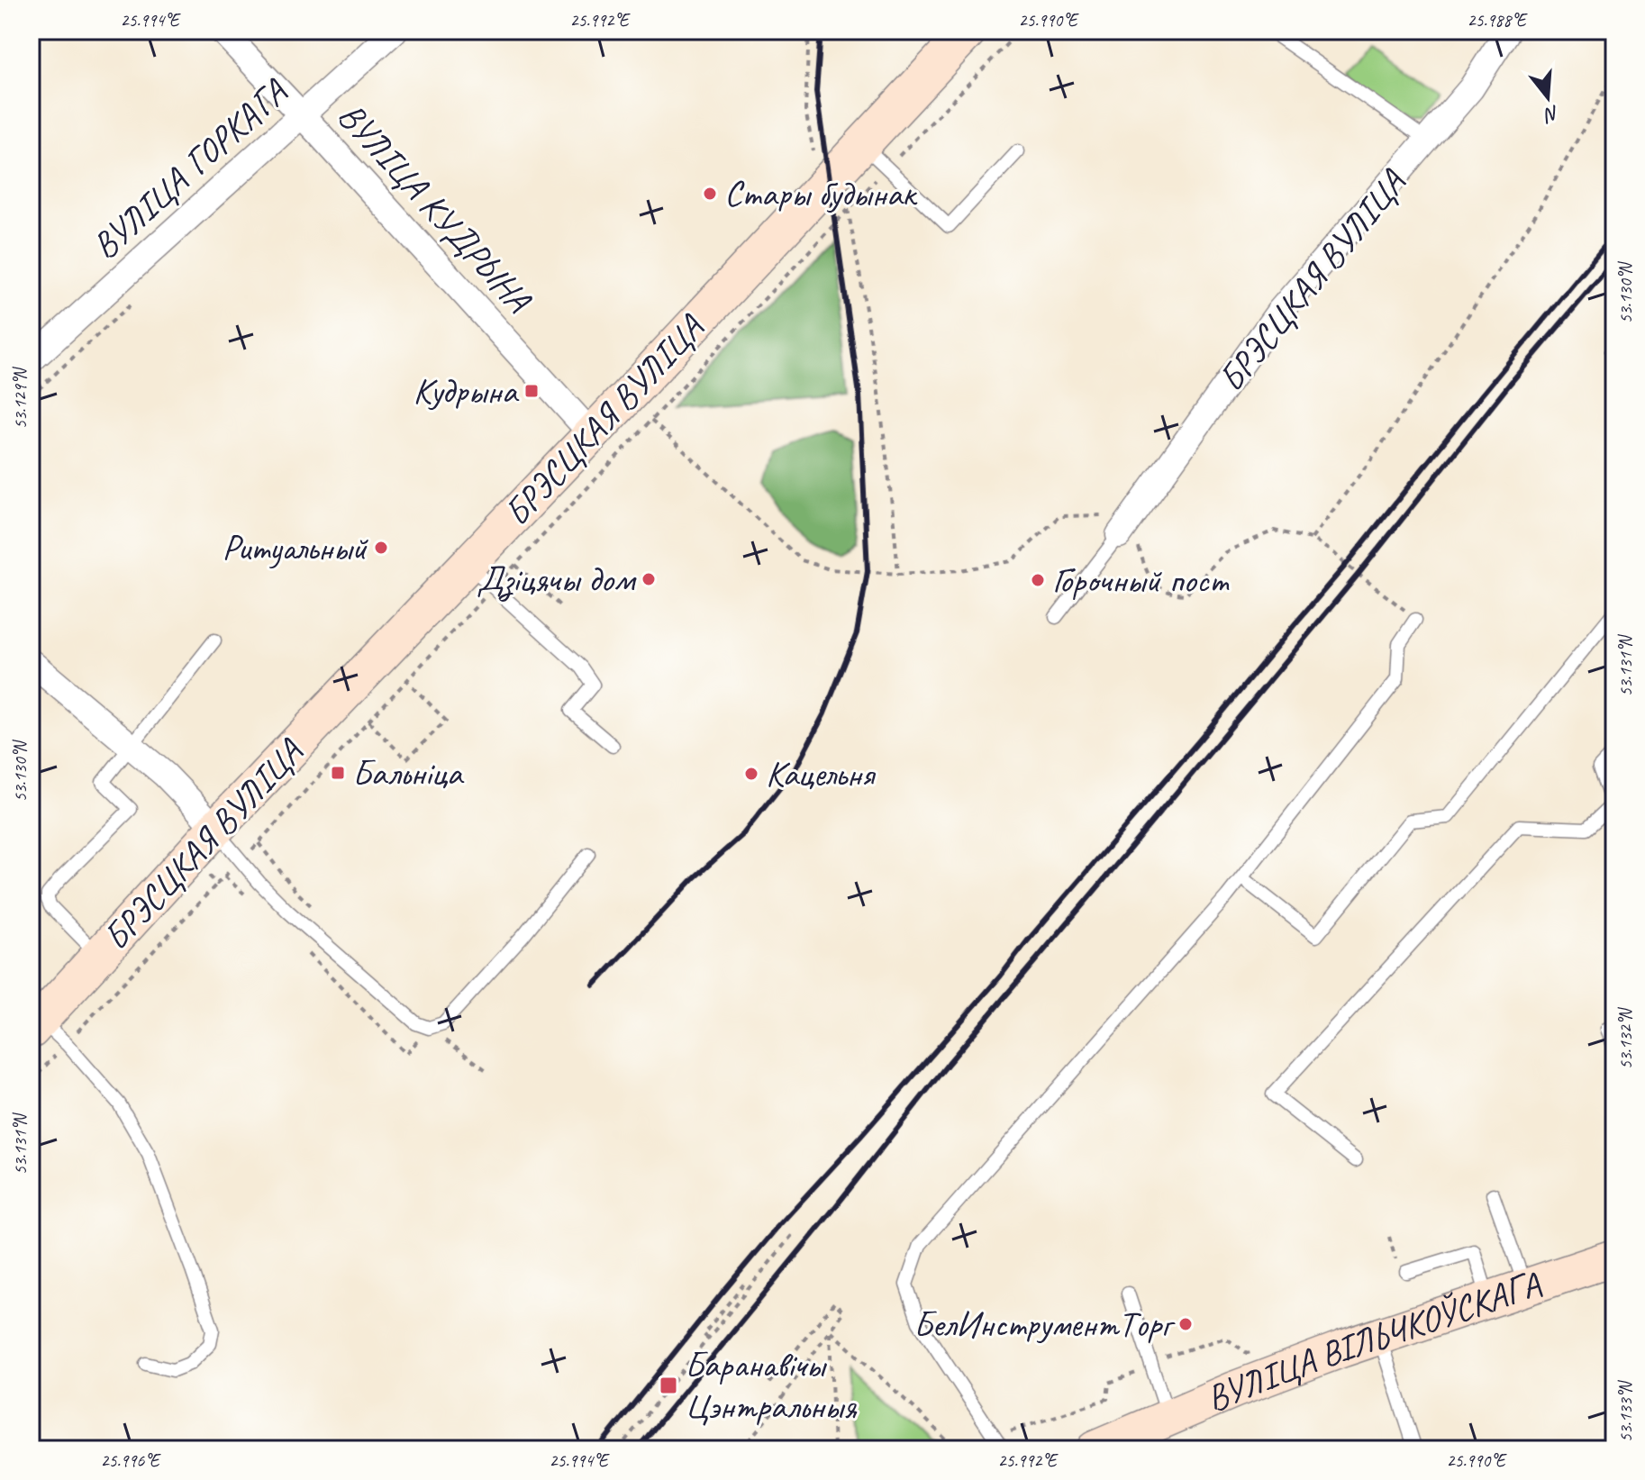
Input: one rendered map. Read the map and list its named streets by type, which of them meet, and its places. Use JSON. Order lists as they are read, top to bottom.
{
  "streets": {
    "main road": ["БРЭСЦКАЯ ВУЛІЦА", "ВУЛІЦА ВІЛЬЧКОЎСКАГА"],
    "street": ["ВУЛІЦА ГОРКАГА", "ВУЛІЦА КУДРЫНА"]
  },
  "crossings": [
    ["ВУЛІЦА ГОРКАГА", "ВУЛІЦА КУДРЫНА"],
    ["ВУЛІЦА КУДРЫНА", "БРЭСЦКАЯ ВУЛІЦА"]
  ],
  "places": {
    "other": [
      "Стары будынак",
      "Ритуальный",
      "Дзіцячы дом",
      "Горочный пост",
      "Кацельня",
      "БелИнструментТорг"
    ],
    "transit": ["Кудрына", "Бальніца", "Баранавічы Цэнтральныя"]
  },
  "north": "bottom",
  "coordinates": [
    "25.994°E",
    "25.992°E",
    "25.990°E",
    "25.988°E",
    "53.130°N",
    "53.129°N",
    "53.131°N",
    "53.132°N",
    "53.133°N",
    "25.996°E"
  ]
}
